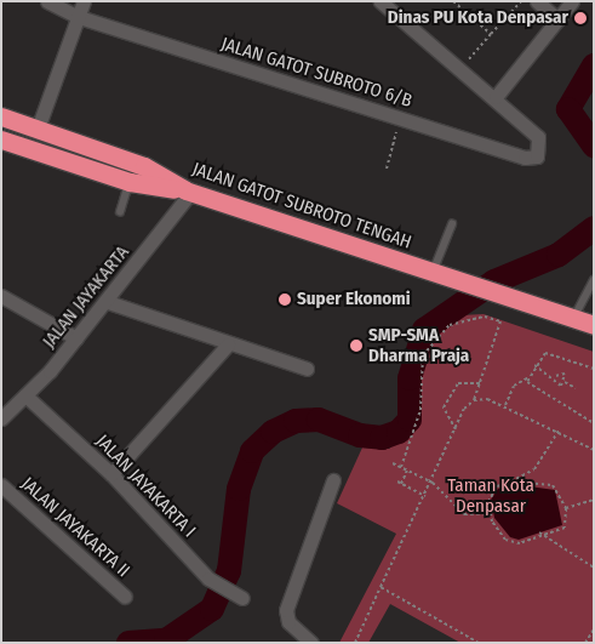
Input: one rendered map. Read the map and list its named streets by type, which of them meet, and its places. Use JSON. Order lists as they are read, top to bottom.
{
  "streets": {
    "highway": ["JALAN GATOT SUBROTO TENGAH"],
    "street": [
      "JALAN GATOT SUBROTO 6/B",
      "JALAN JAYAKARTA",
      "JALAN JAYAKARTA I",
      "JALAN JAYAKARTA II"
    ]
  },
  "crossings": [
    ["JALAN GATOT SUBROTO TENGAH", "JALAN JAYAKARTA"],
    ["JALAN JAYAKARTA", "JALAN JAYAKARTA I"]
  ],
  "parks": ["Taman Kota Denpasar"],
  "places": ["Dinas PU Kota Denpasar", "Super Ekonomi", "SMP-SMA Dharma Praja"]
}
